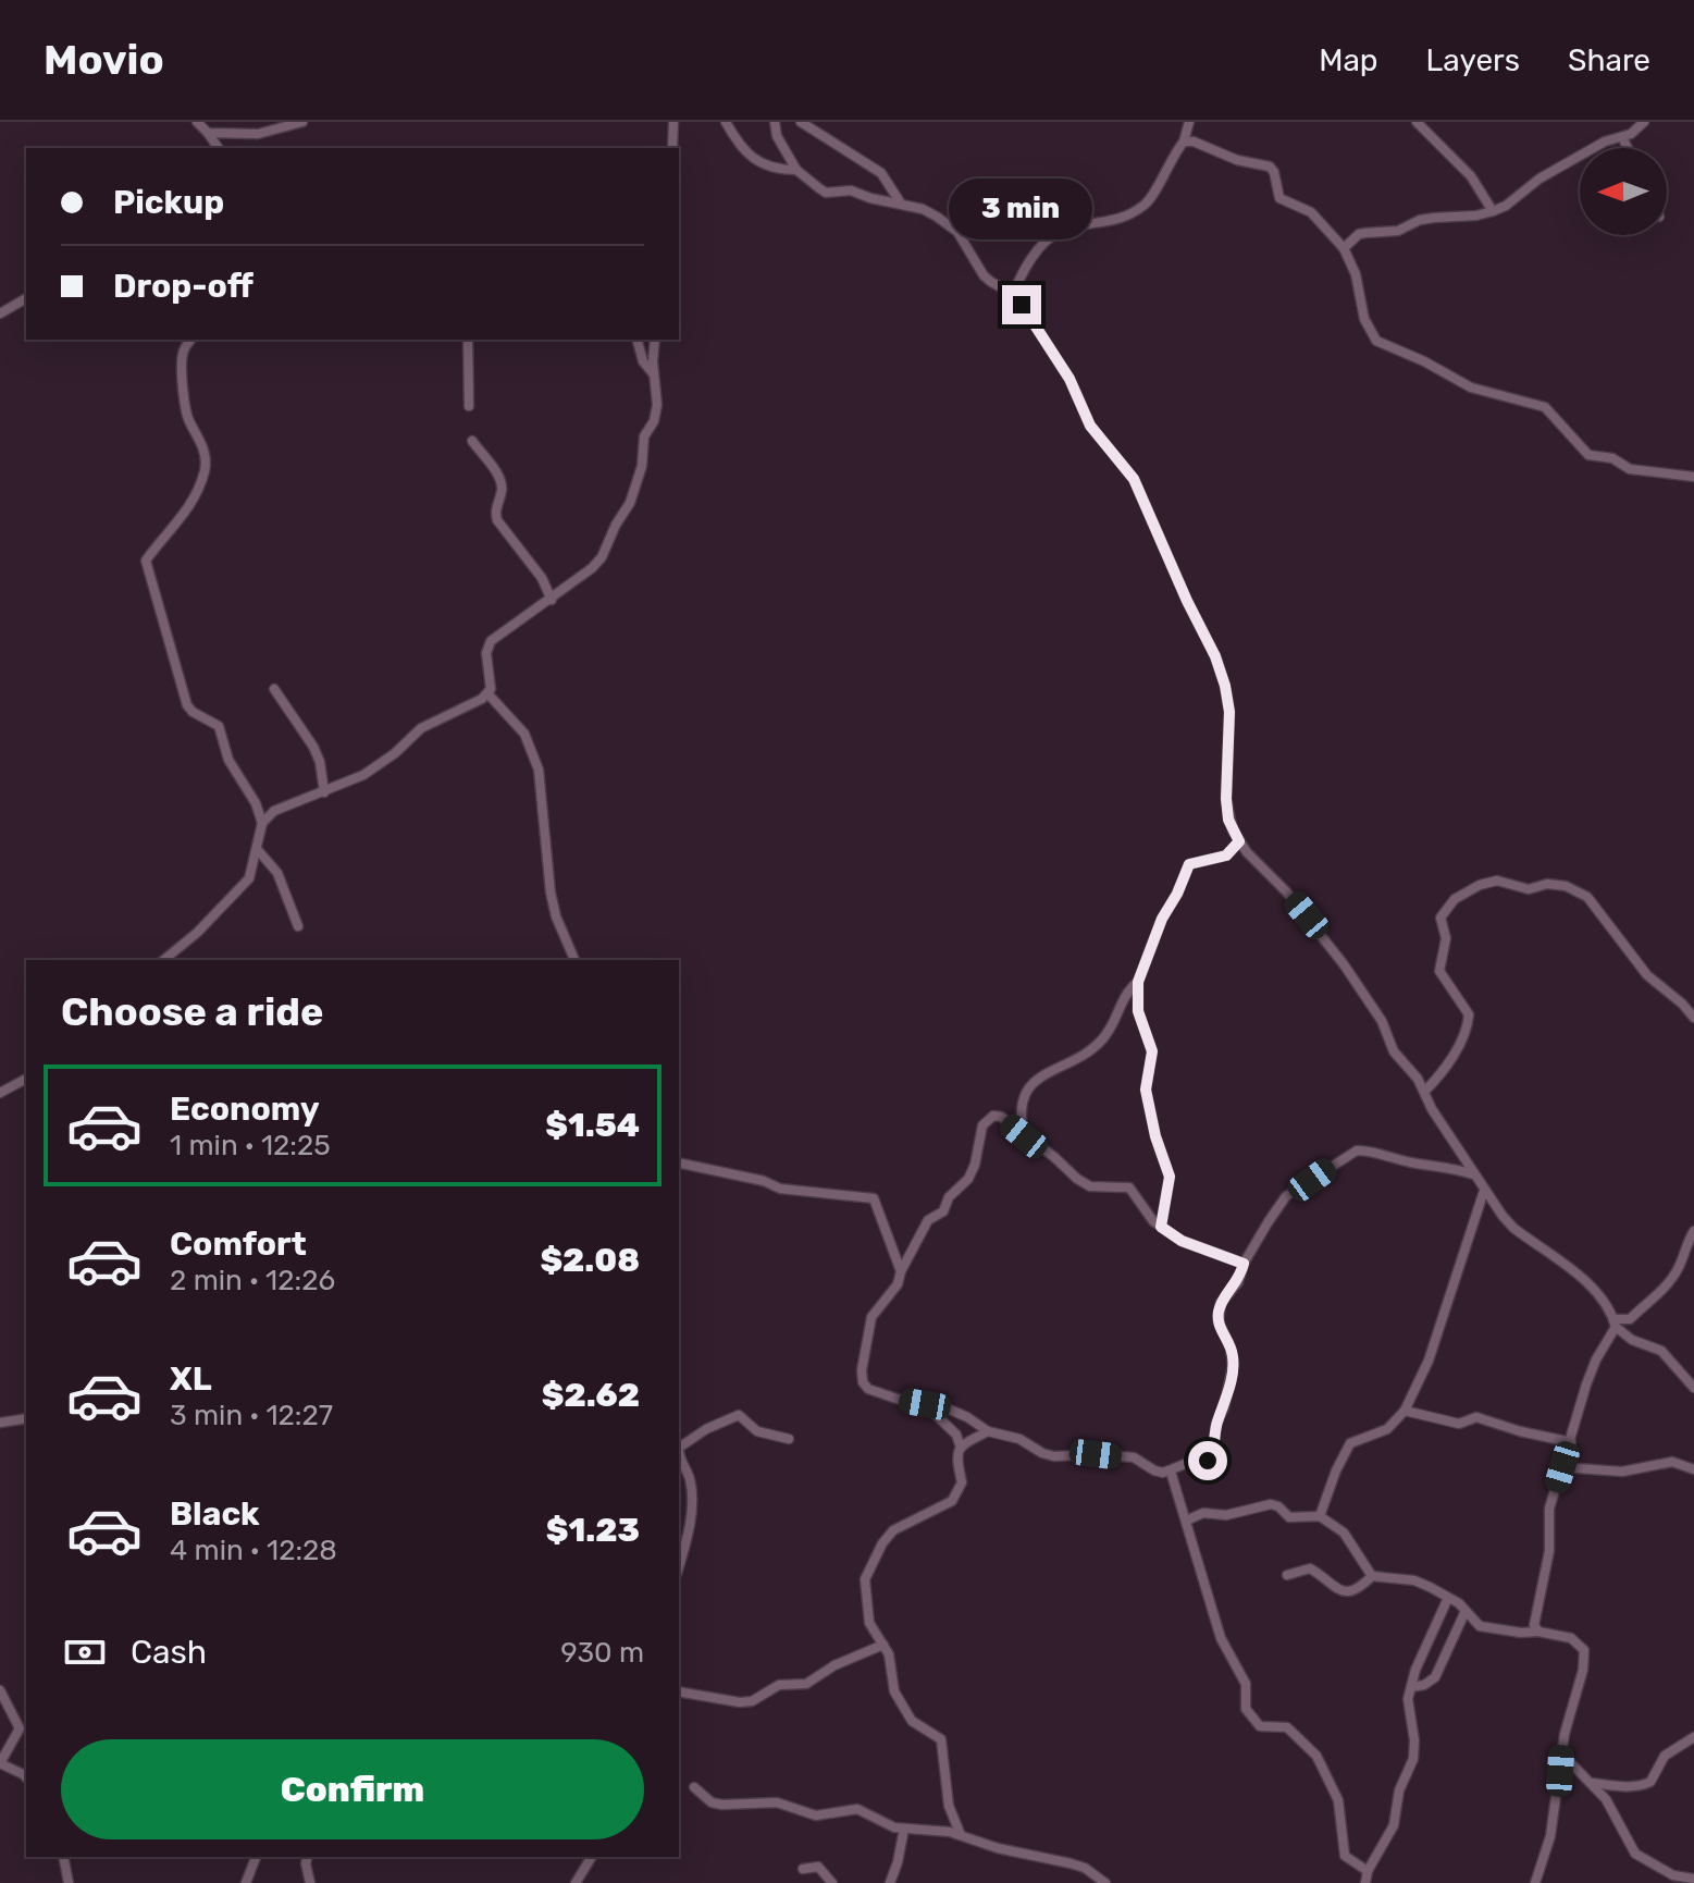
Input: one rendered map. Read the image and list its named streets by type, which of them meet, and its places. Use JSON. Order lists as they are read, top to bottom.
{
  "north": "left",
  "page": {
    "header": "Movio",
    "nav": ["Map", "Layers", "Share"],
    "banner": ["Pickup", "Drop-off"],
    "bubble": "3 min",
    "heading": "Choose a ride",
    "list": [
      {
        "name": "Economy",
        "note": "1 min · 12:25",
        "value": "$1.54"
      },
      {
        "name": "Comfort",
        "note": "2 min · 12:26",
        "value": "$2.08"
      },
      {
        "name": "XL",
        "note": "3 min · 12:27",
        "value": "$2.62"
      },
      {
        "name": "Black",
        "note": "4 min · 12:28",
        "value": "$1.23"
      }
    ],
    "pay": ["Cash", "930 m"],
    "buttons": "Confirm"
  }
}
